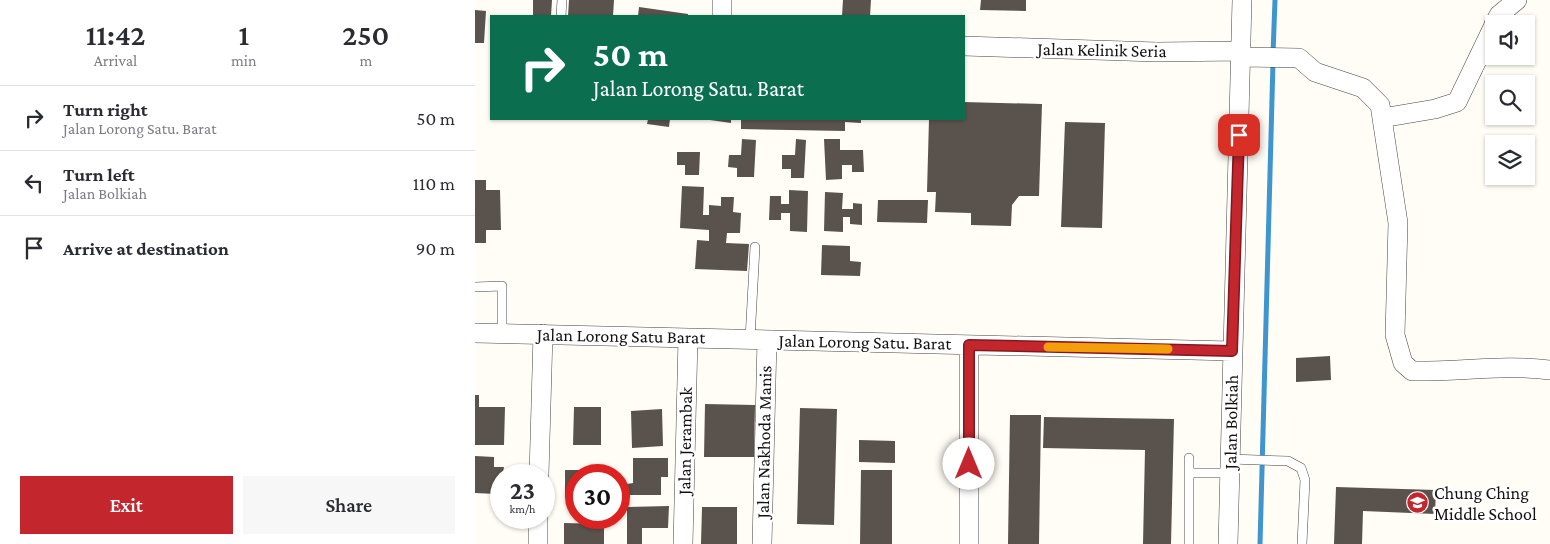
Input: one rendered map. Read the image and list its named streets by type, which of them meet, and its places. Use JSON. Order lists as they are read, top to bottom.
{
  "streets": {
    "street": [
      "Jalan Kelinik Seria",
      "Jalan Lorong Satu Barat",
      "Jalan Lorong Satu. Barat",
      "Jalan Bolkiah",
      "Jalan Jerambak",
      "Jalan Nakhoda Manis"
    ]
  },
  "crossings": [
    ["Jalan Kelinik Seria", "Jalan Bolkiah"],
    ["Jalan Lorong Satu Barat", "Jalan Lorong Satu. Barat"],
    ["Jalan Lorong Satu Barat", "Jalan Jerambak"],
    ["Jalan Lorong Satu Barat", "Jalan Nakhoda Manis"],
    ["Jalan Lorong Satu. Barat", "Jalan Bolkiah"],
    ["Jalan Lorong Satu. Barat", "Jalan Nakhoda Manis"]
  ],
  "places": {
    "school or university": ["Chung Ching Middle School"]
  },
  "page": {
    "eta": [
      "11:42",
      "Arrival",
      "1",
      "min",
      "250",
      "m"
    ],
    "turn": ["50 m", "Jalan Lorong Satu. Barat"],
    "list": [
      {
        "name": "Turn right",
        "note": "Jalan Lorong Satu. Barat",
        "value": "50 m"
      },
      {
        "name": "Turn left",
        "note": "Jalan Bolkiah",
        "value": "110 m"
      },
      {
        "name": "Arrive at destination",
        "value": "90 m"
      }
    ],
    "speed": "23 km/h",
    "limit": "30",
    "buttons": ["Exit", "Share"]
  }
}
